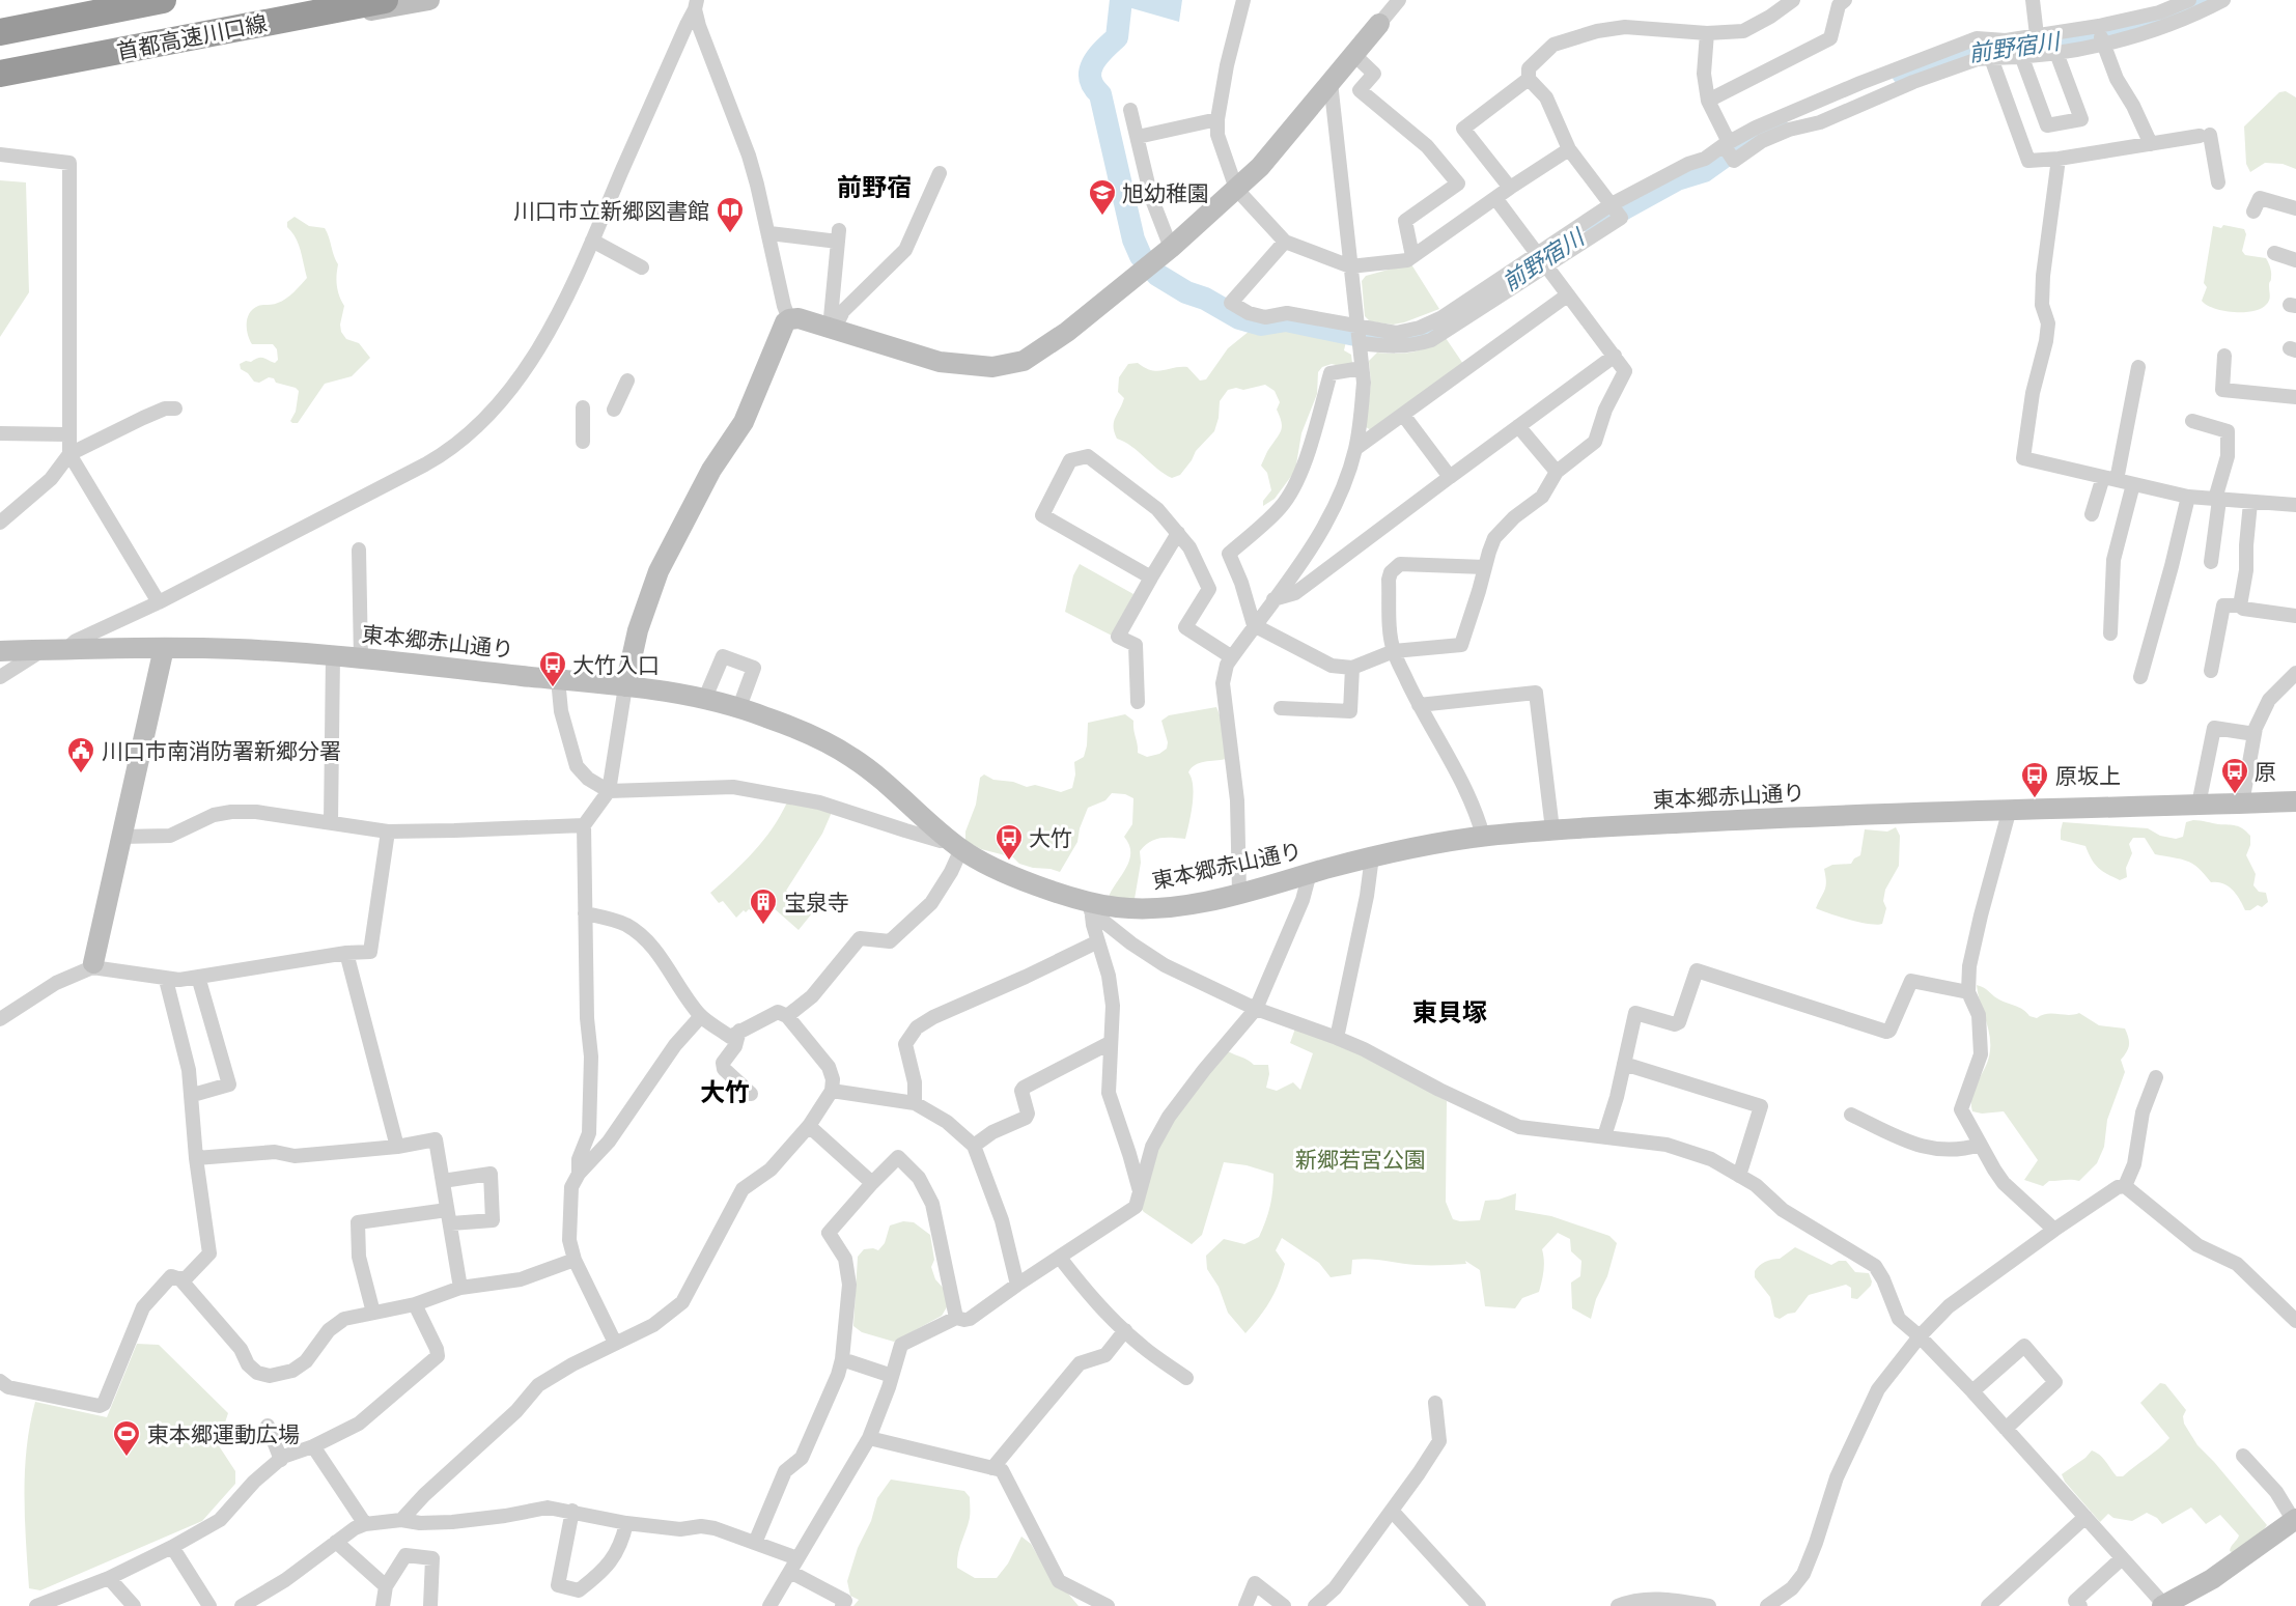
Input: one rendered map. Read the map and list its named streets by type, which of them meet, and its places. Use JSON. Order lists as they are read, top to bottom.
{
  "streets": {
    "highway": ["首都高速川口線"],
    "street": ["東本郷赤山通り"]
  },
  "districts": ["前野宿", "東貝塚", "大竹"],
  "water": ["前野宿川"],
  "parks": ["新郷若宮公園"],
  "places": {
    "school or university": ["旭幼稚園"],
    "library": ["川口市立新郷図書館"],
    "bus stop": [
      "大竹入口",
      "原",
      "原坂上",
      "大竹"
    ],
    "public building": ["川口市南消防署新郷分署"],
    "building": ["宝泉寺"],
    "sports": ["東本郷運動広場"]
  }
}
